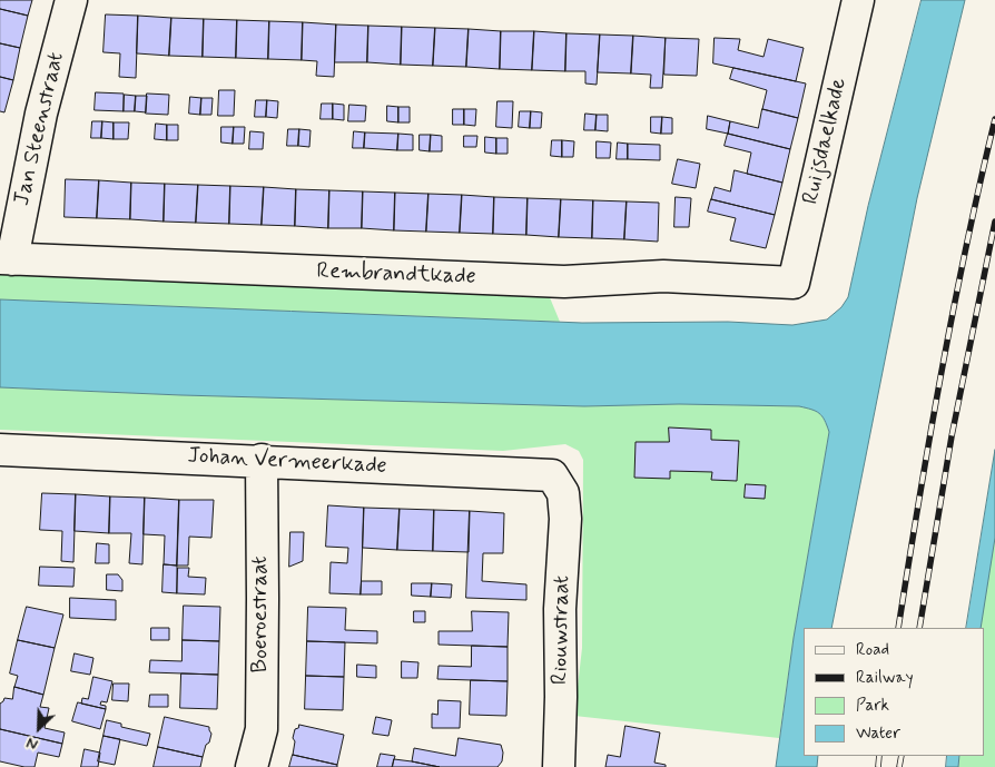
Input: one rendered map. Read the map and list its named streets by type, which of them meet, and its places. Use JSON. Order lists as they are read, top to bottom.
{
  "streets": {
    "street": [
      "Jan Steenstraat",
      "Ruijsdaelkade",
      "Rembrandtkade",
      "Johan Vermeerkade",
      "Boeroestraat",
      "Riouwstraat"
    ]
  },
  "crossings": [
    ["Jan Steenstraat", "Rembrandtkade"],
    ["Ruijsdaelkade", "Rembrandtkade"],
    ["Johan Vermeerkade", "Boeroestraat"],
    ["Johan Vermeerkade", "Riouwstraat"]
  ],
  "legend": [
    "Road",
    "Railway",
    "Park",
    "Water"
  ],
  "north": "bottom left"
}
